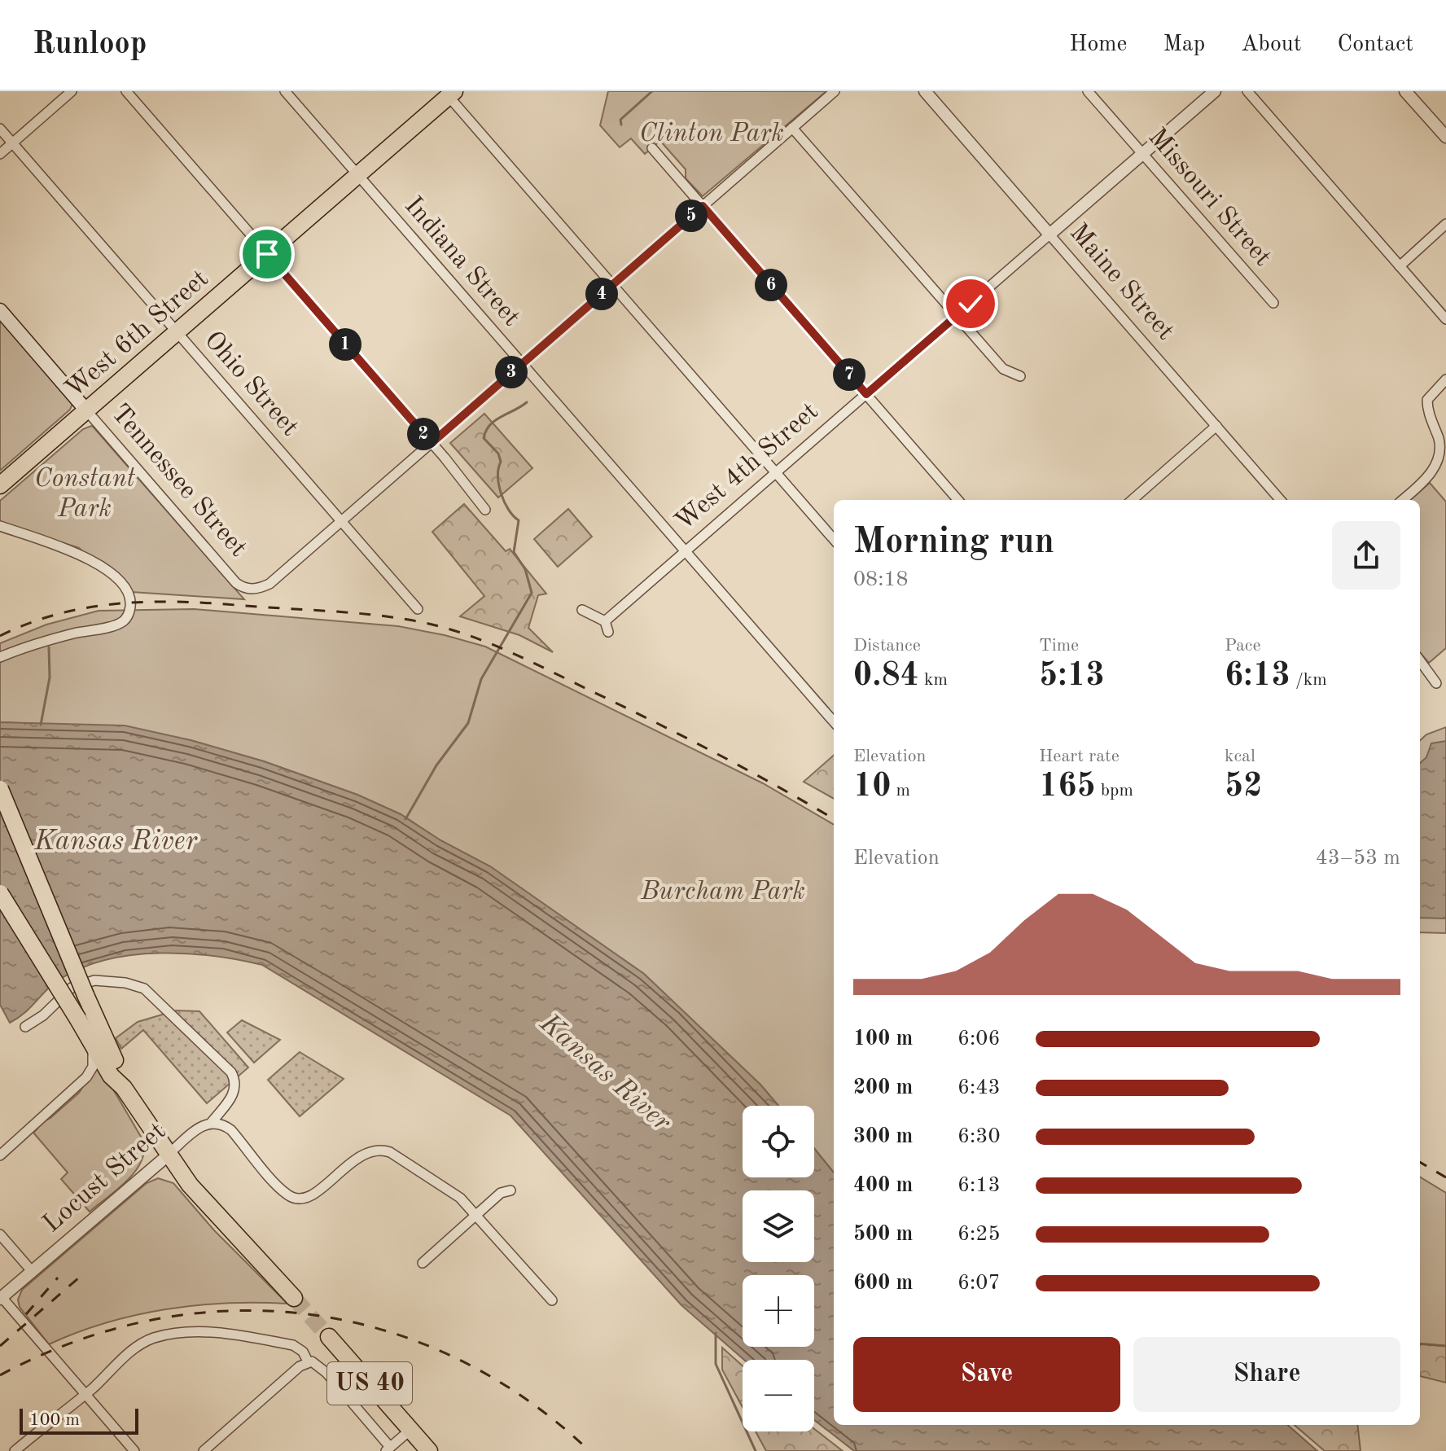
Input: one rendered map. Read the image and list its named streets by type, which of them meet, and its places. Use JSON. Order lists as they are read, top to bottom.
{
  "streets": {
    "highway": ["West 6th Street", "US 40"],
    "main road": ["Tennessee Street"],
    "street": [
      "Missouri Street",
      "Indiana Street",
      "Maine Street",
      "Ohio Street",
      "West 4th Street",
      "Locust Street"
    ]
  },
  "crossings": [
    ["Missouri Street", "West 4th Street"],
    ["Indiana Street", "West 6th Street"],
    ["Indiana Street", "West 4th Street"],
    ["Maine Street", "West 4th Street"],
    ["West 6th Street", "Ohio Street"],
    ["West 6th Street", "Tennessee Street"],
    ["Ohio Street", "Tennessee Street"]
  ],
  "water": ["Kansas River"],
  "parks": ["Clinton Park", "Constant Park", "Burcham Park"],
  "scale_bar": "100 m",
  "page": {
    "header": "Runloop",
    "nav": [
      "Home",
      "Map",
      "About",
      "Contact"
    ],
    "pins": [
      "5",
      "6",
      "4",
      "1",
      "3",
      "7",
      "2"
    ],
    "heading": ["Morning run", "08:18"],
    "stats": [
      ["Distance", "0.84 km"],
      ["Time", "5:13"],
      ["Pace", "6:13 /km"],
      ["Elevation", "10 m"],
      ["Heart rate", "165 bpm"],
      ["kcal", "52"]
    ],
    "chart": ["Elevation", "43–53 m"],
    "list": [
      {
        "name": "100 m",
        "note": "6:06"
      },
      {
        "name": "200 m",
        "note": "6:43"
      },
      {
        "name": "300 m",
        "note": "6:30"
      },
      {
        "name": "400 m",
        "note": "6:13"
      },
      {
        "name": "500 m",
        "note": "6:25"
      },
      {
        "name": "600 m",
        "note": "6:07"
      }
    ],
    "map_buttons": ["+", "−"],
    "buttons": ["Save", "Share"],
    "scale": "100 m"
  }
}
